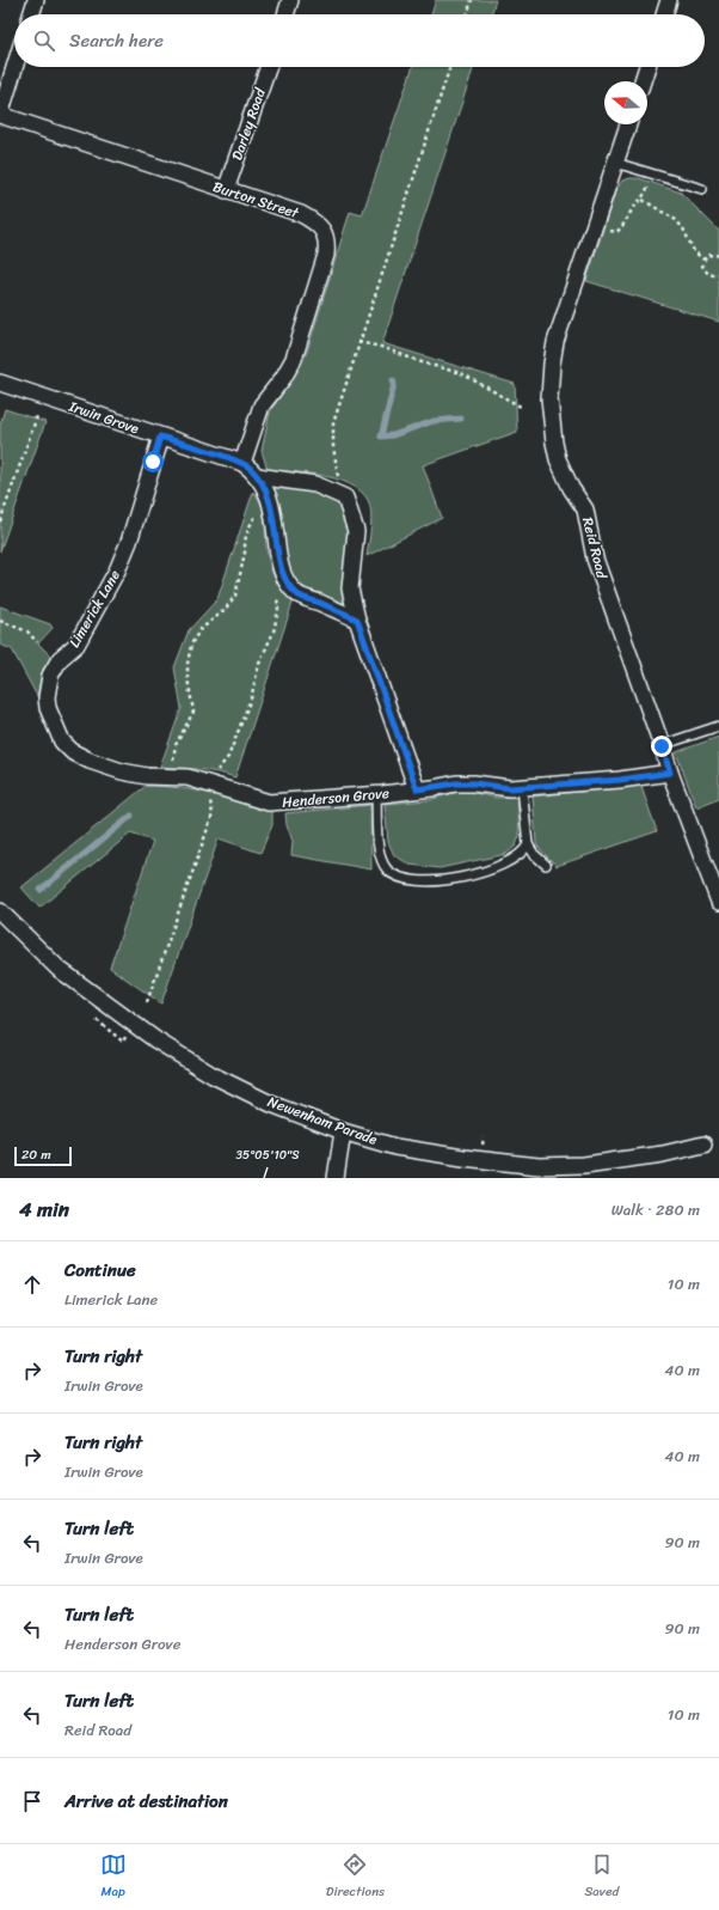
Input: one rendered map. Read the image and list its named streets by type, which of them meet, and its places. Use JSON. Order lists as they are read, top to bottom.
{
  "streets": {
    "street": [
      "Darley Road",
      "Burton Street",
      "Irwin Grove",
      "Reid Road",
      "Limerick Lane",
      "Henderson Grove",
      "Newenham Parade"
    ]
  },
  "crossings": [
    ["Darley Road", "Burton Street"],
    ["Burton Street", "Irwin Grove"],
    ["Irwin Grove", "Limerick Lane"],
    ["Reid Road", "Henderson Grove"],
    ["Limerick Lane", "Henderson Grove"]
  ],
  "scale_bar": "20 m",
  "north": "left",
  "page": {
    "search": "Search here",
    "scale": "20 m",
    "heading": ["4 min", "Walk · 280 m"],
    "list": [
      ["Continue", "Limerick Lane", "10 m"],
      ["Turn right", "Irwin Grove", "40 m"],
      ["Turn right", "Irwin Grove", "40 m"],
      ["Turn left", "Irwin Grove", "90 m"],
      ["Turn left", "Henderson Grove", "90 m"],
      ["Turn left", "Reid Road", "10 m"],
      "Arrive at destination"
    ],
    "nav": ["Map", "Directions", "Saved"]
  },
  "coordinates": ["35°05'10\"S"]
}
